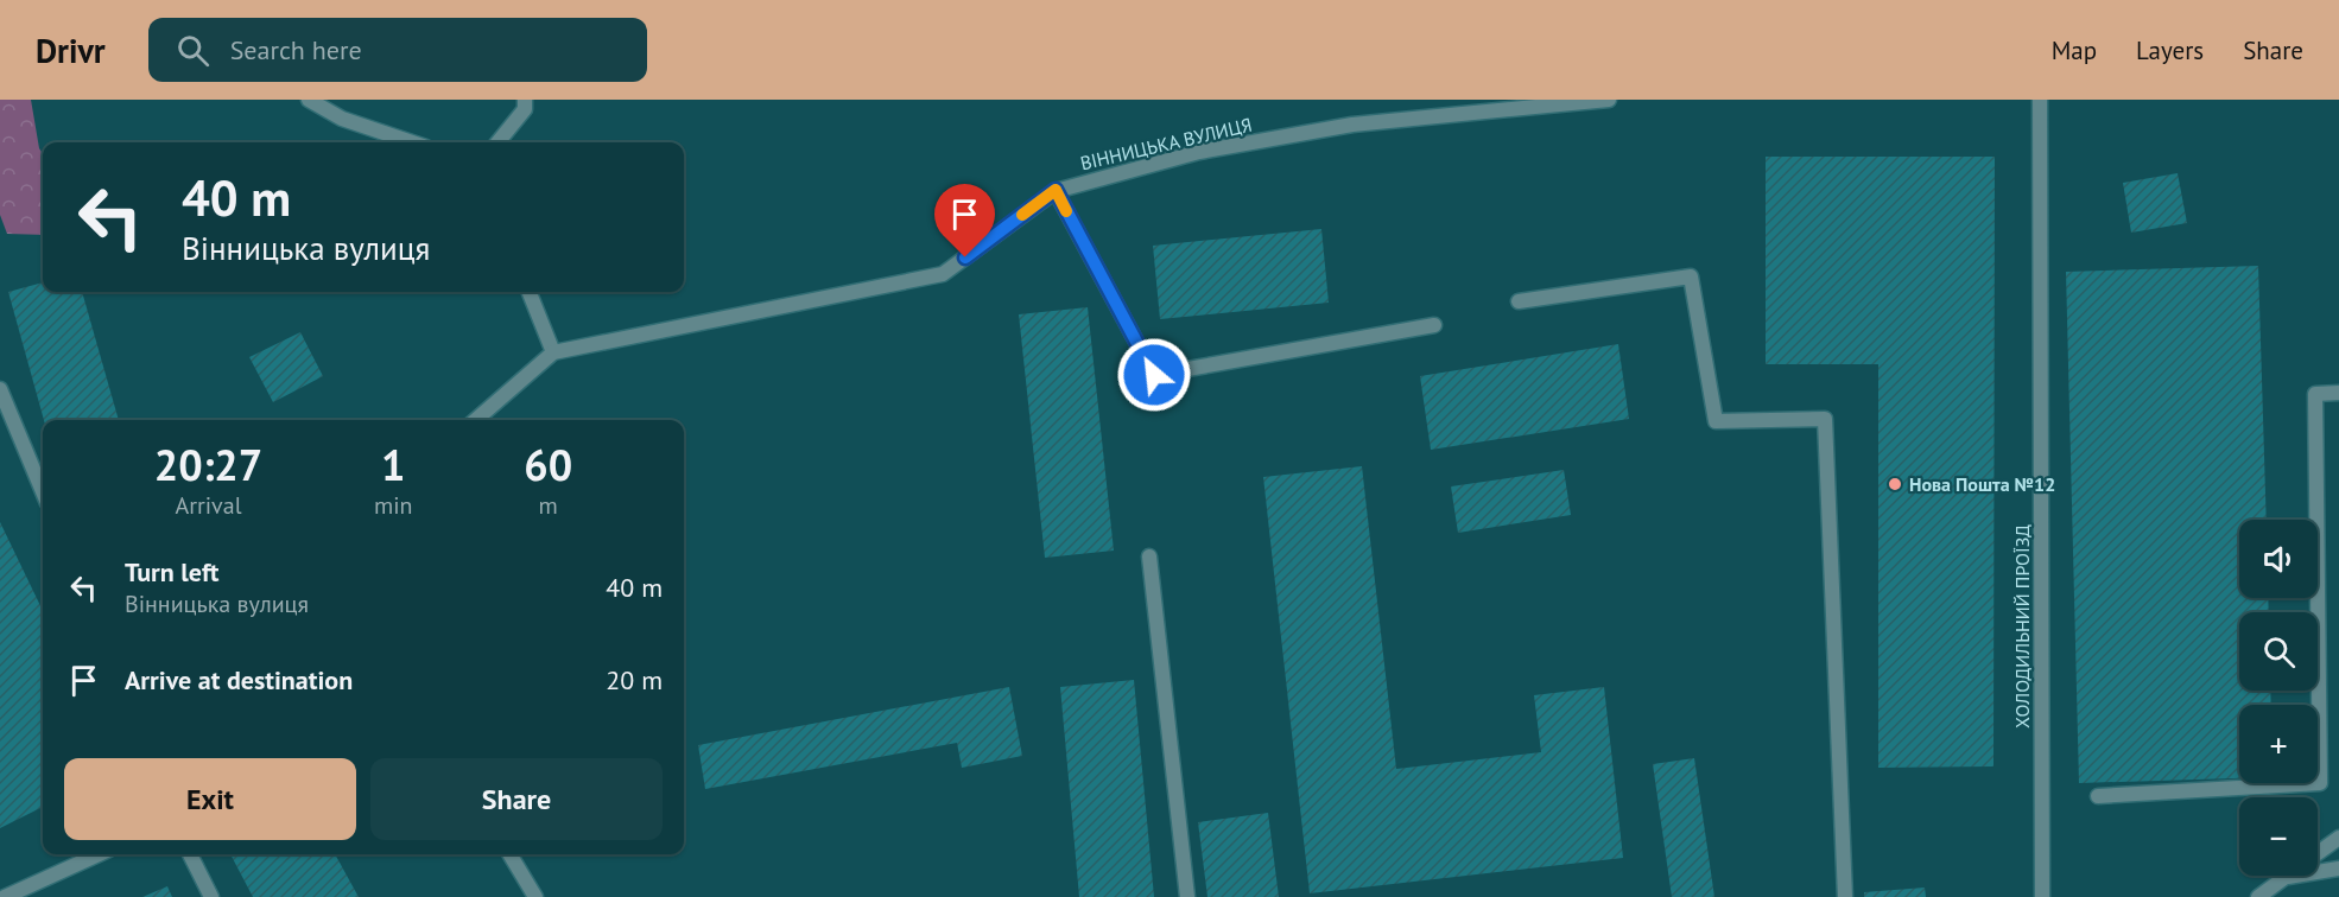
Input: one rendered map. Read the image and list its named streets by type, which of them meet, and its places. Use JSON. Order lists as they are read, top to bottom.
{
  "streets": {
    "street": ["ВІННИЦЬКА ВУЛИЦЯ", "ХОЛОДИЛЬНИЙ ПРОЇЗД"]
  },
  "places": ["Нова Пошта №12"],
  "page": {
    "header": "Drivr",
    "search": "Search here",
    "nav": ["Map", "Layers", "Share"],
    "turn": ["40 m", "Вінницька вулиця"],
    "eta": [
      "20:27",
      "Arrival",
      "1",
      "min",
      "60",
      "m"
    ],
    "map_buttons": ["+", "−"],
    "list": [
      {
        "name": "Turn left",
        "note": "Вінницька вулиця",
        "value": "40 m"
      },
      {
        "name": "Arrive at destination",
        "value": "20 m"
      }
    ],
    "buttons": ["Exit", "Share"]
  }
}
